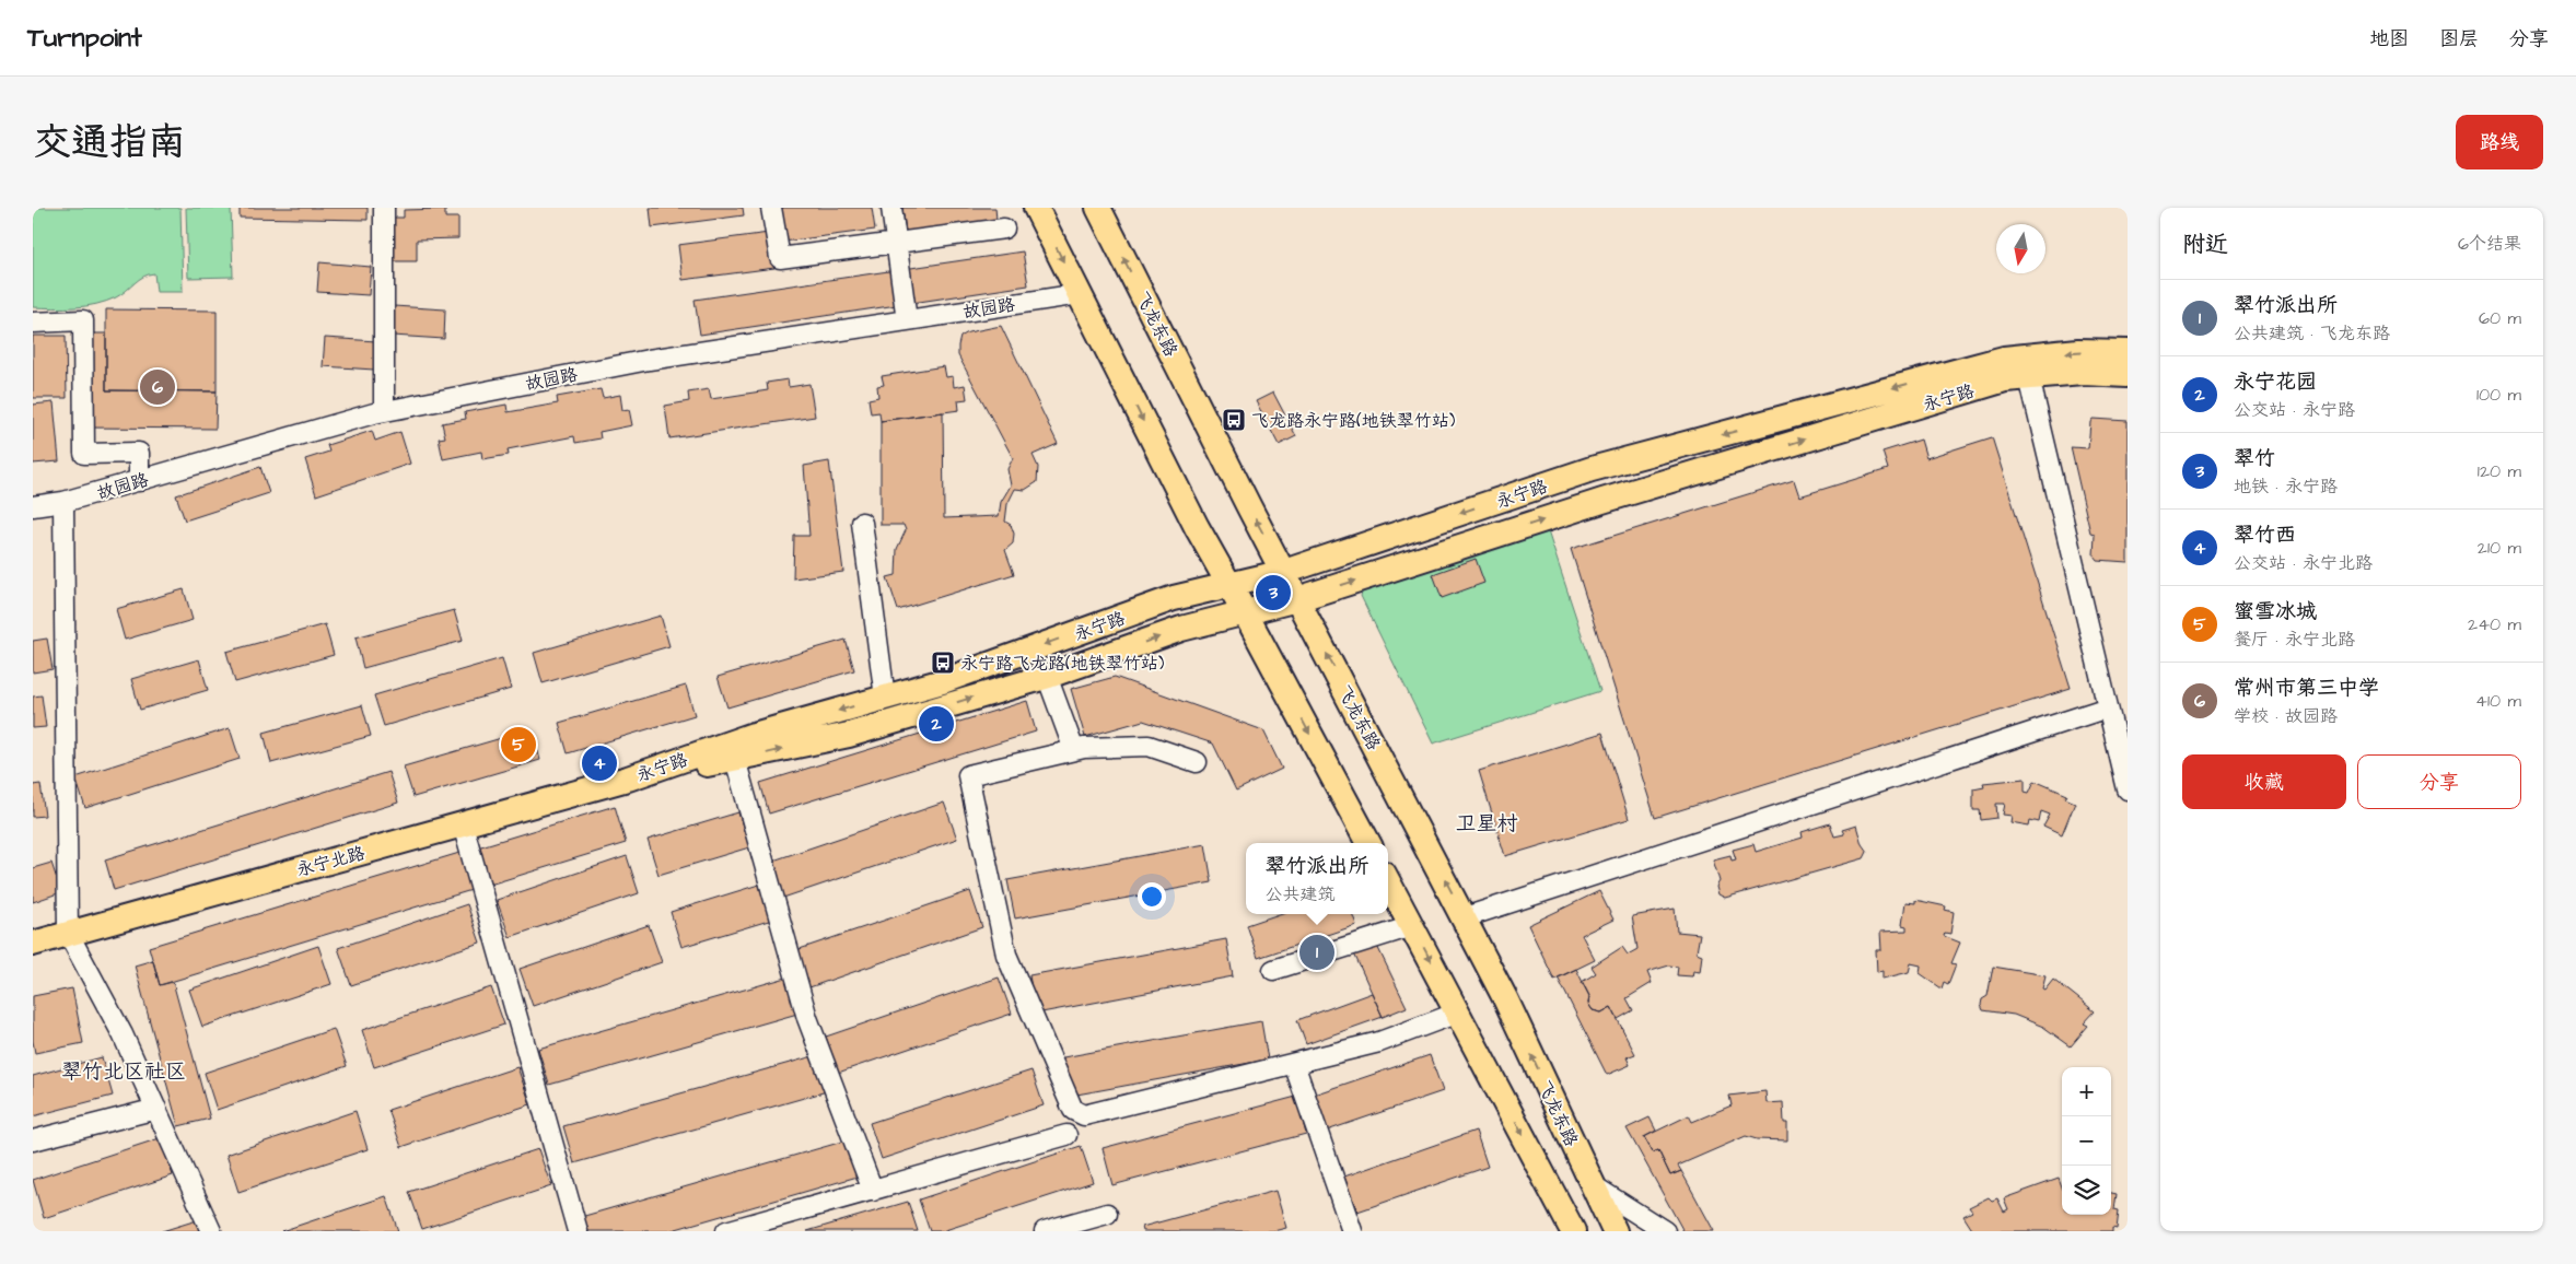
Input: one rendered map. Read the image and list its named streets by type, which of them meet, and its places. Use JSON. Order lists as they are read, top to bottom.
{
  "streets": {
    "main road": ["飞龙东路", "永宁路", "永宁北路"],
    "street": ["故园路"]
  },
  "crossings": [
    ["飞龙东路", "永宁路"],
    ["永宁路", "永宁北路"]
  ],
  "districts": ["卫星村", "翠竹北区社区"],
  "places": {
    "bus stop": ["飞龙路永宁路(地铁翠竹站)", "永宁路飞龙路(地铁翠竹站)"]
  },
  "north": "bottom",
  "page": {
    "header": "Turnpoint",
    "nav": ["地图", "图层", "分享"],
    "title": "交通指南",
    "buttons": [
      "路线",
      ["收藏", "分享"]
    ],
    "heading": ["附近", "6个结果"],
    "list": [
      {
        "mark": "1",
        "name": "翠竹派出所",
        "note": "公共建筑 · 飞龙东路",
        "value": "60 m"
      },
      {
        "mark": "2",
        "name": "永宁花园",
        "note": "公交站 · 永宁路",
        "value": "100 m"
      },
      {
        "mark": "3",
        "name": "翠竹",
        "note": "地铁 · 永宁路",
        "value": "120 m"
      },
      {
        "mark": "4",
        "name": "翠竹西",
        "note": "公交站 · 永宁北路",
        "value": "210 m"
      },
      {
        "mark": "5",
        "name": "蜜雪冰城",
        "note": "餐厅 · 永宁北路",
        "value": "240 m"
      },
      {
        "mark": "6",
        "name": "常州市第三中学",
        "note": "学校 · 故园路",
        "value": "410 m"
      }
    ],
    "pins": [
      "6",
      "3",
      "2",
      "5",
      "4",
      "1"
    ],
    "popup": ["翠竹派出所", "公共建筑"],
    "map_buttons": ["+", "−"]
  }
}
